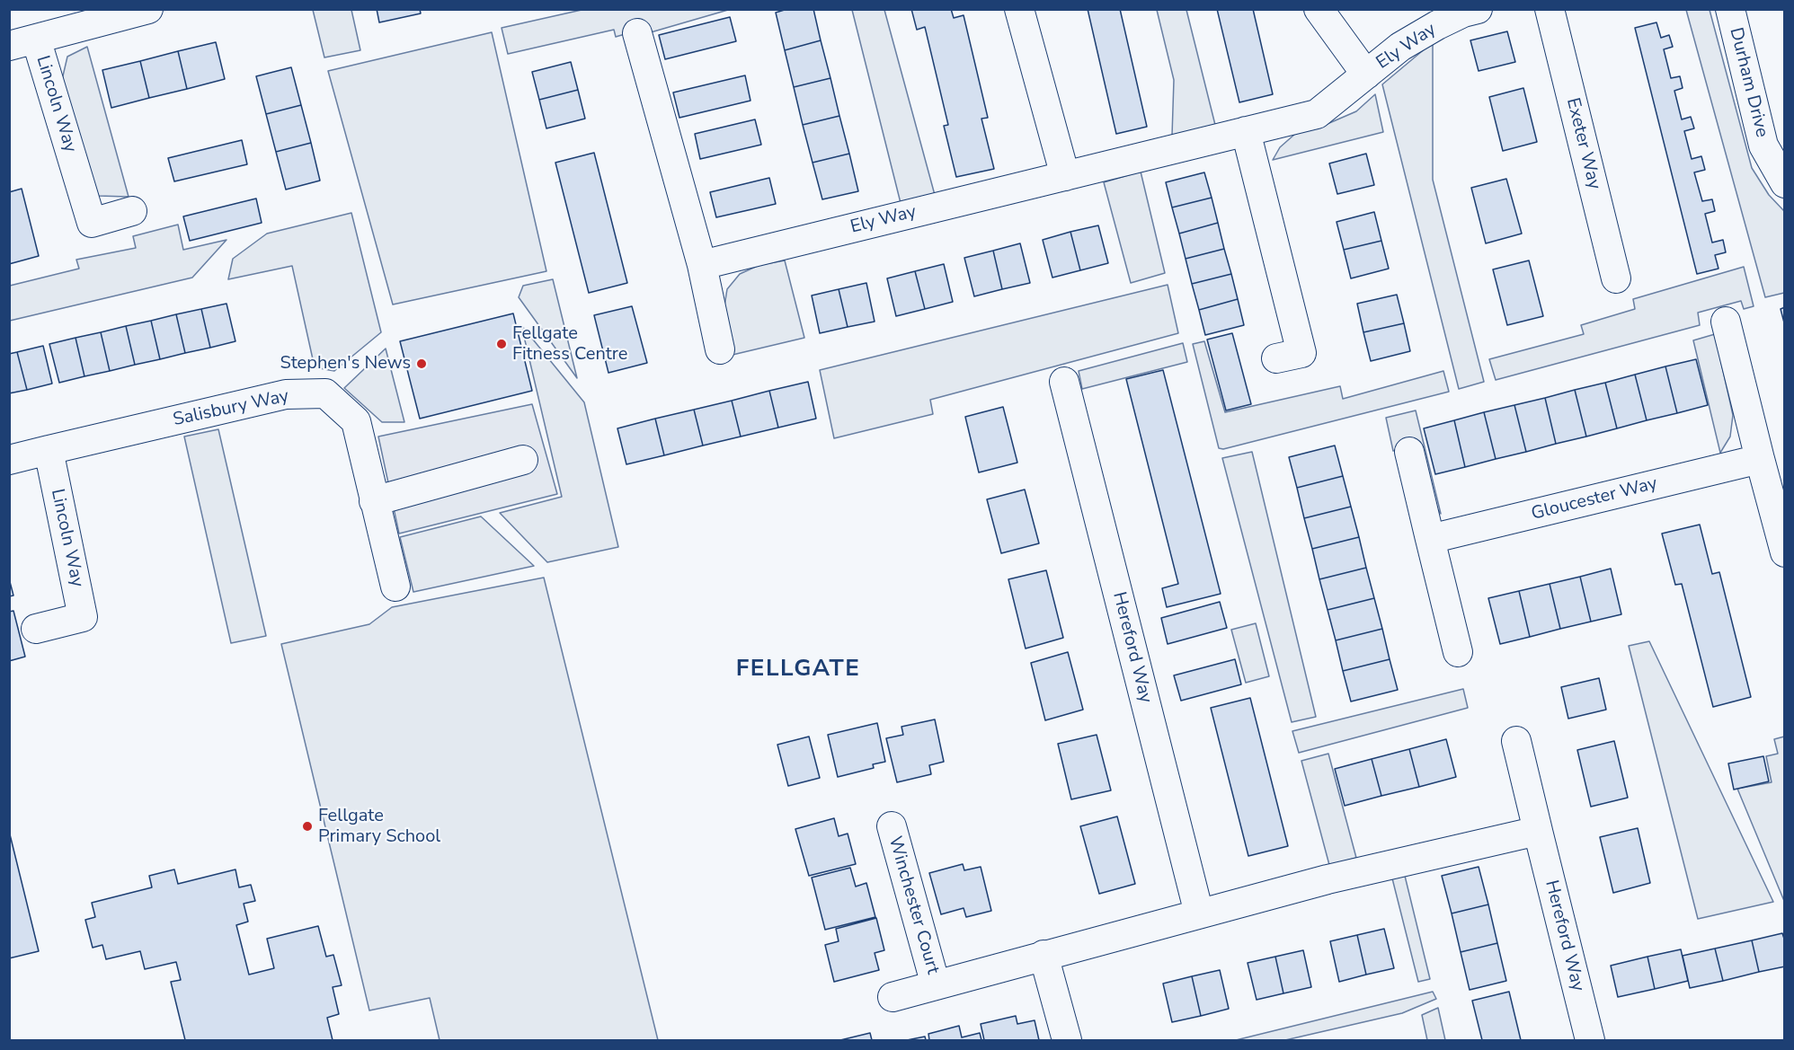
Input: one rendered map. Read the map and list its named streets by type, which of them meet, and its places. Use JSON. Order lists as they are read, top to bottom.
{
  "streets": {
    "street": [
      "Ely Way",
      "Durham Drive",
      "Lincoln Way",
      "Exeter Way",
      "Salisbury Way",
      "Gloucester Way",
      "Hereford Way",
      "Winchester Court"
    ]
  },
  "crossings": [
    ["Lincoln Way", "Salisbury Way"]
  ],
  "districts": ["FELLGATE"],
  "places": ["Fellgate Fitness Centre", "Stephen's News", "Fellgate Primary School"]
}
